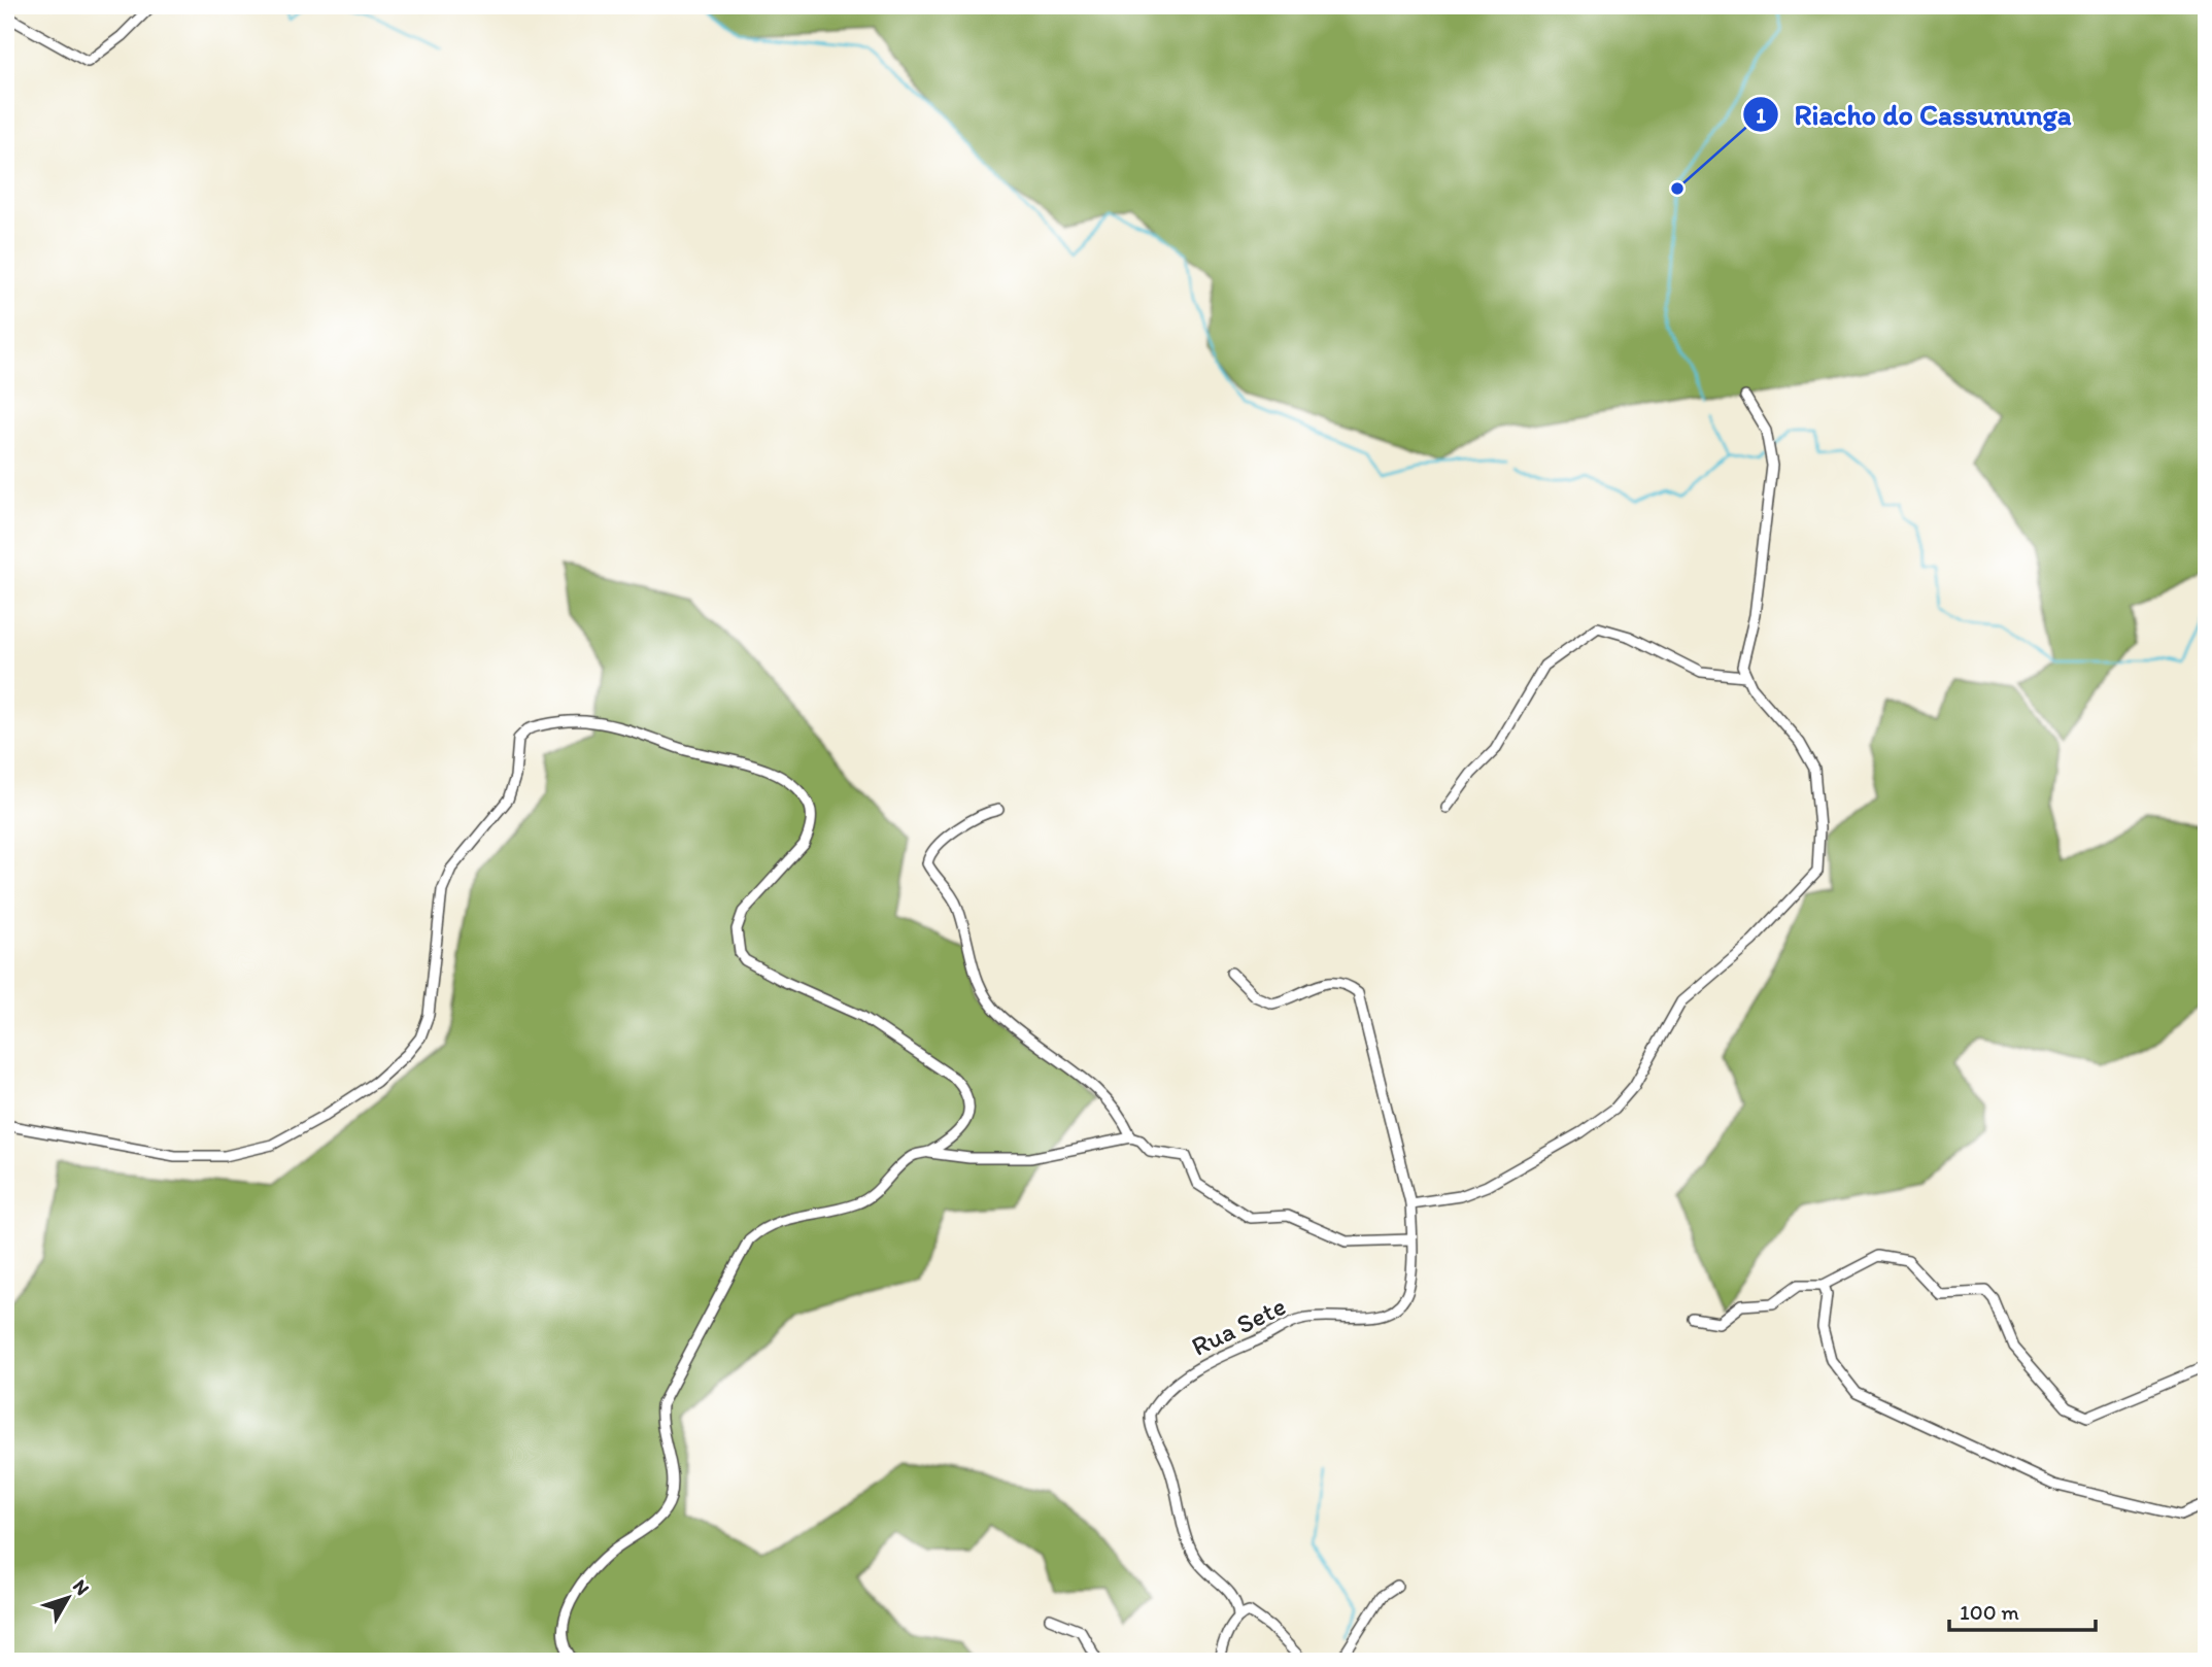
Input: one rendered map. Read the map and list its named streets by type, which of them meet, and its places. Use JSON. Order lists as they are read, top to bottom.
{
  "streets": {
    "street": ["Rua Sete"]
  },
  "places": ["Riacho do Cassununga"],
  "scale_bar": "100 m",
  "north": "top right"
}
